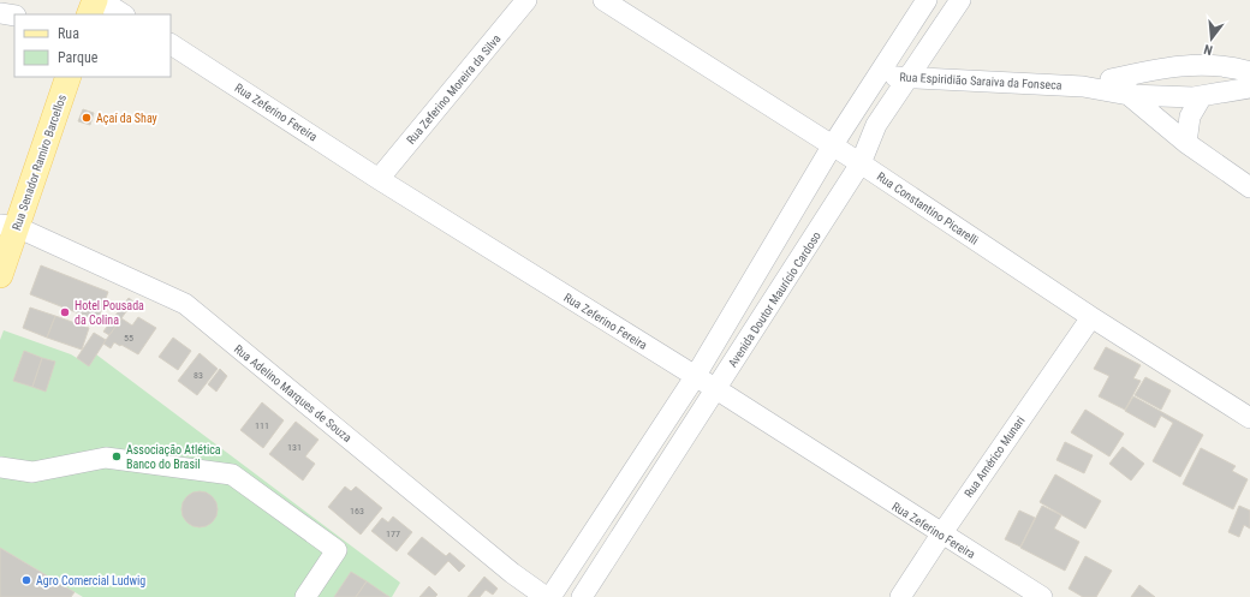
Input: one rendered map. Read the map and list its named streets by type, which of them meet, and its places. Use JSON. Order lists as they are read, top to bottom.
{
  "streets": {
    "main road": ["Rua Senador Ramiro Barcellos"],
    "street": [
      "Rua Espiridião Saraiva da Fonseca",
      "Rua Zeferino Moreira da Silva",
      "Rua Zeferino Fereira",
      "Rua Constantino Picarelli",
      "Avenida Doutor Maurício Cardoso",
      "Rua Adelino Marques de Souza",
      "Rua Américo Munari"
    ]
  },
  "crossings": [
    ["Rua Espiridião Saraiva da Fonseca", "Avenida Doutor Maurício Cardoso"],
    ["Rua Zeferino Moreira da Silva", "Rua Zeferino Fereira"],
    ["Rua Zeferino Fereira", "Avenida Doutor Maurício Cardoso"],
    ["Rua Zeferino Fereira", "Rua Américo Munari"],
    ["Rua Senador Ramiro Barcellos", "Rua Adelino Marques de Souza"],
    ["Rua Constantino Picarelli", "Avenida Doutor Maurício Cardoso"],
    ["Rua Constantino Picarelli", "Rua Américo Munari"]
  ],
  "places": [
    "Açaí da Shay",
    "Hotel Pousada da Colina",
    "Associação Atlética Banco do Brasil",
    "Agro Comercial Ludwig"
  ],
  "house_numbers": [
    "55",
    "83",
    "111",
    "131",
    "163",
    "177"
  ],
  "legend": ["Rua", "Parque"],
  "north": "bottom"
}
